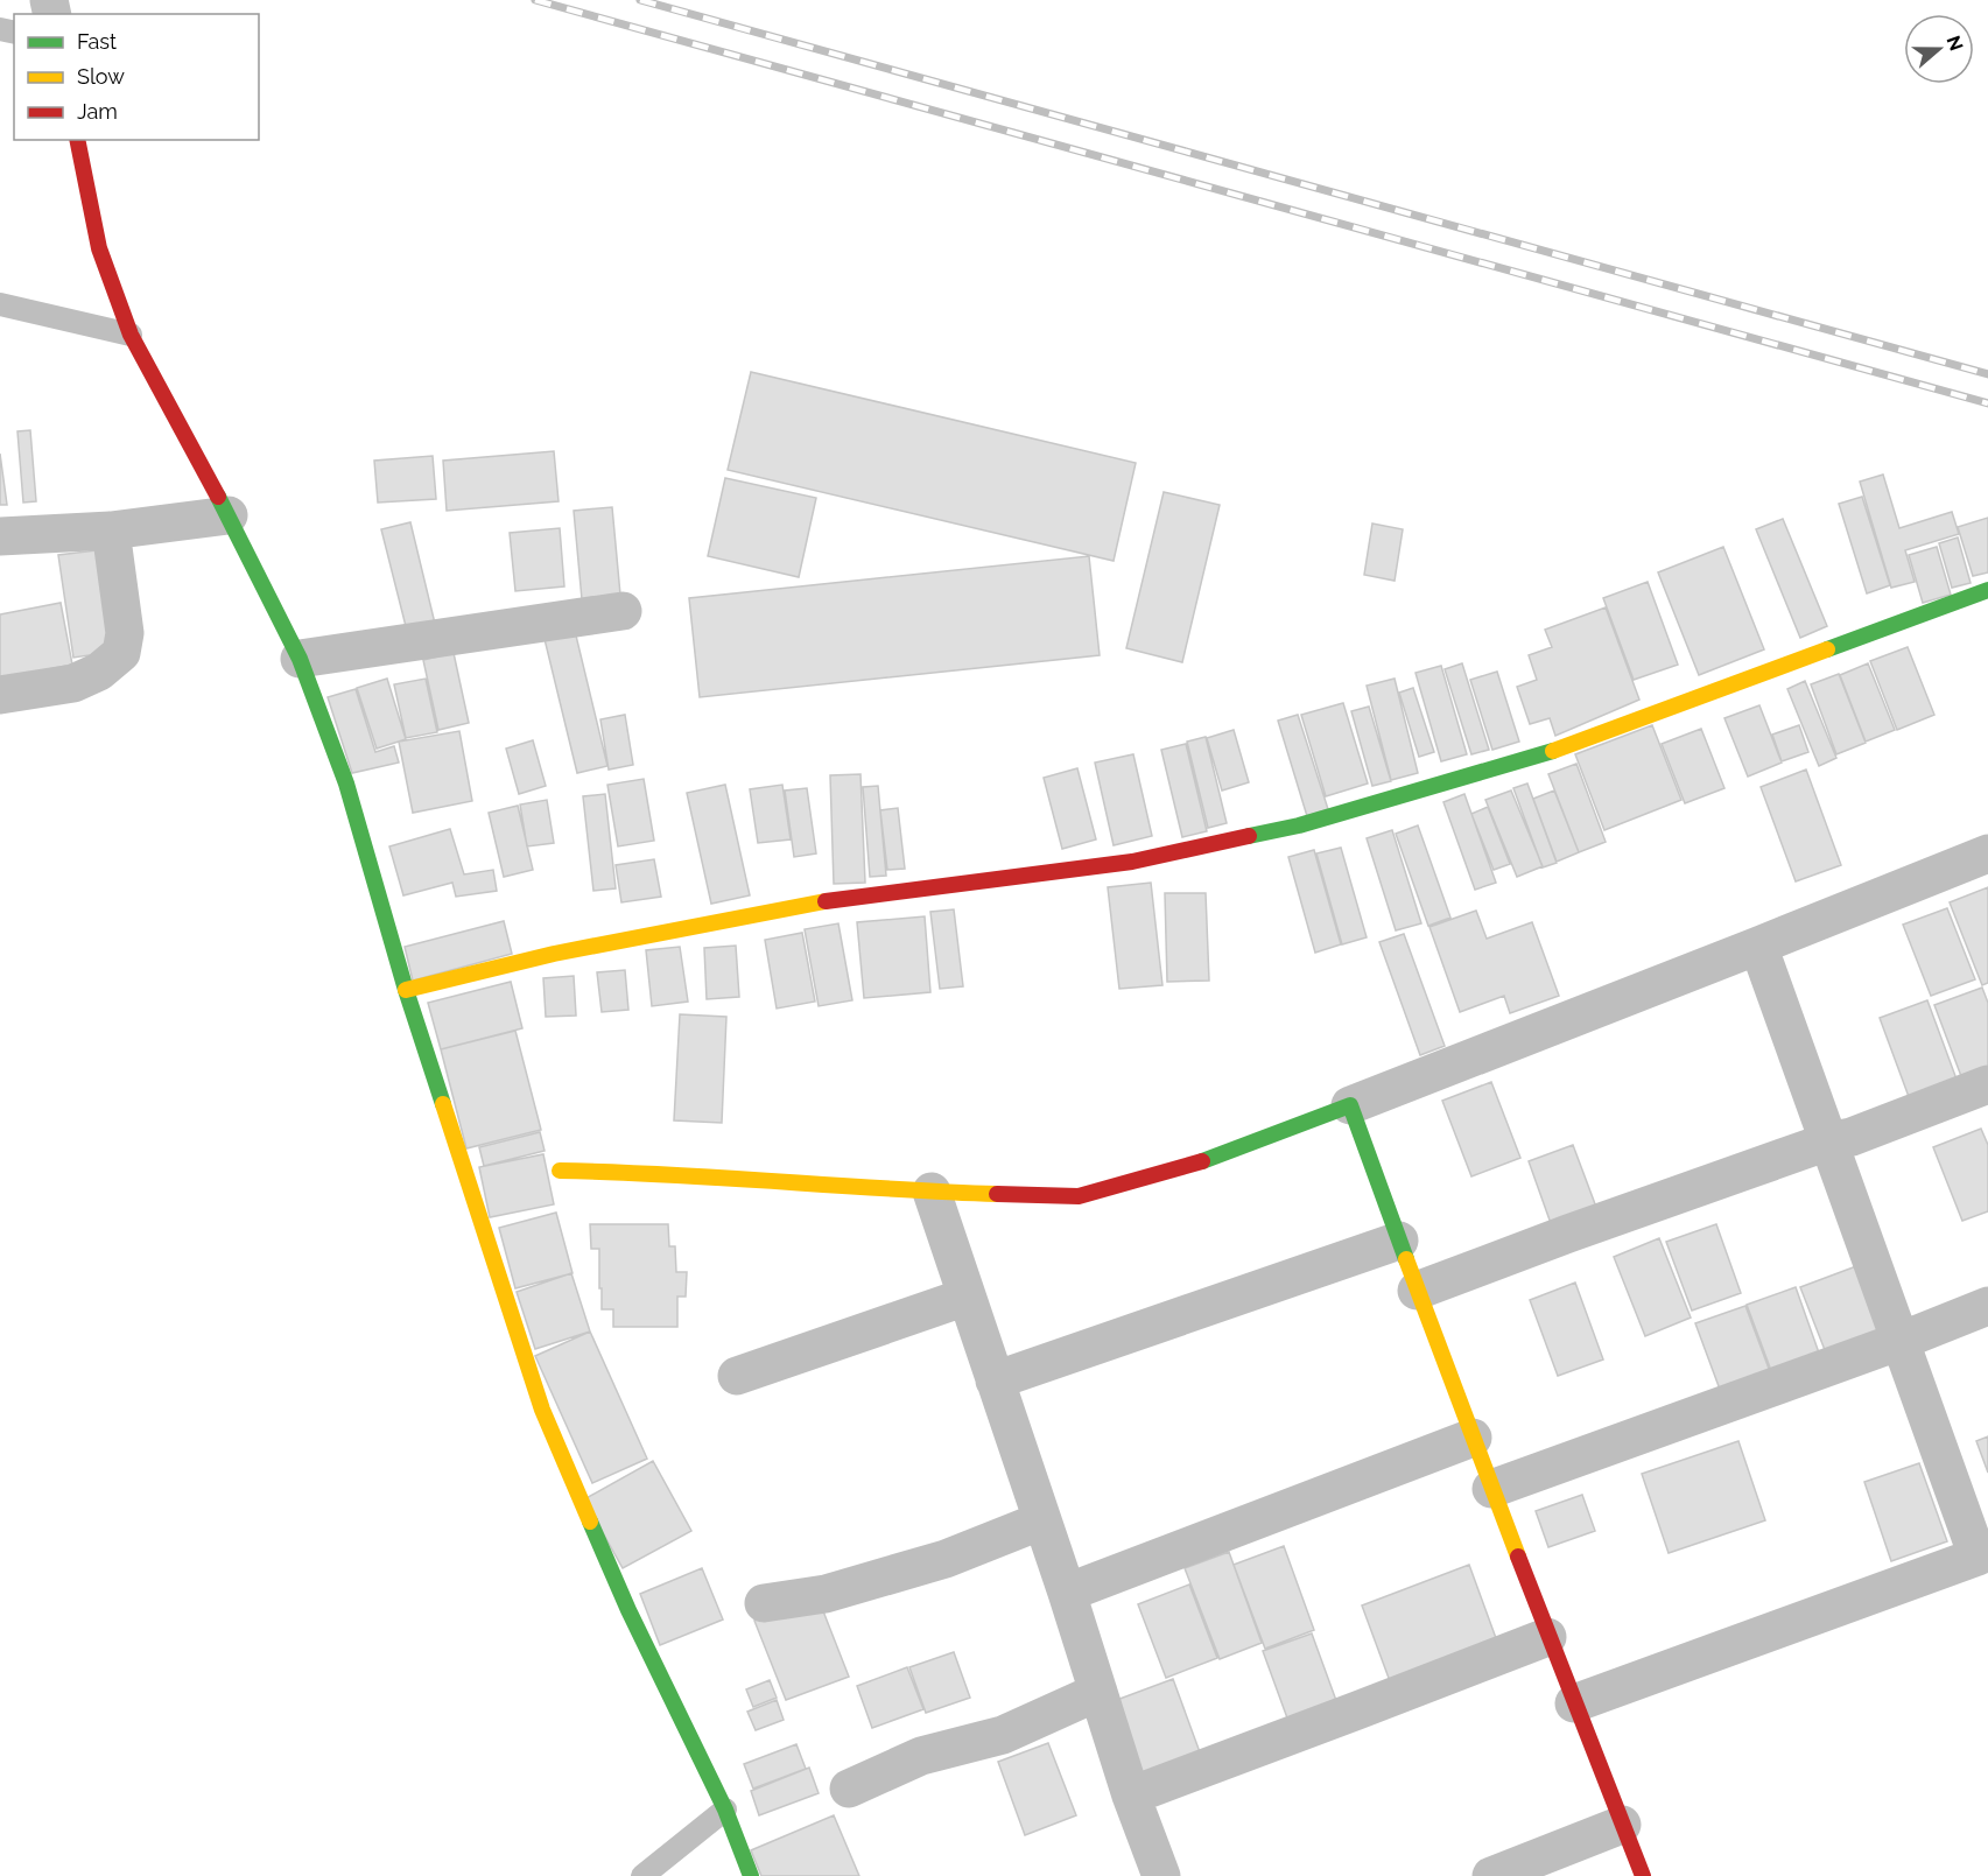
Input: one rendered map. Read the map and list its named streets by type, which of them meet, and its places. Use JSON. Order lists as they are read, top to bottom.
{
  "legend": ["Fast", "Slow", "Jam"],
  "north": "right"
}
